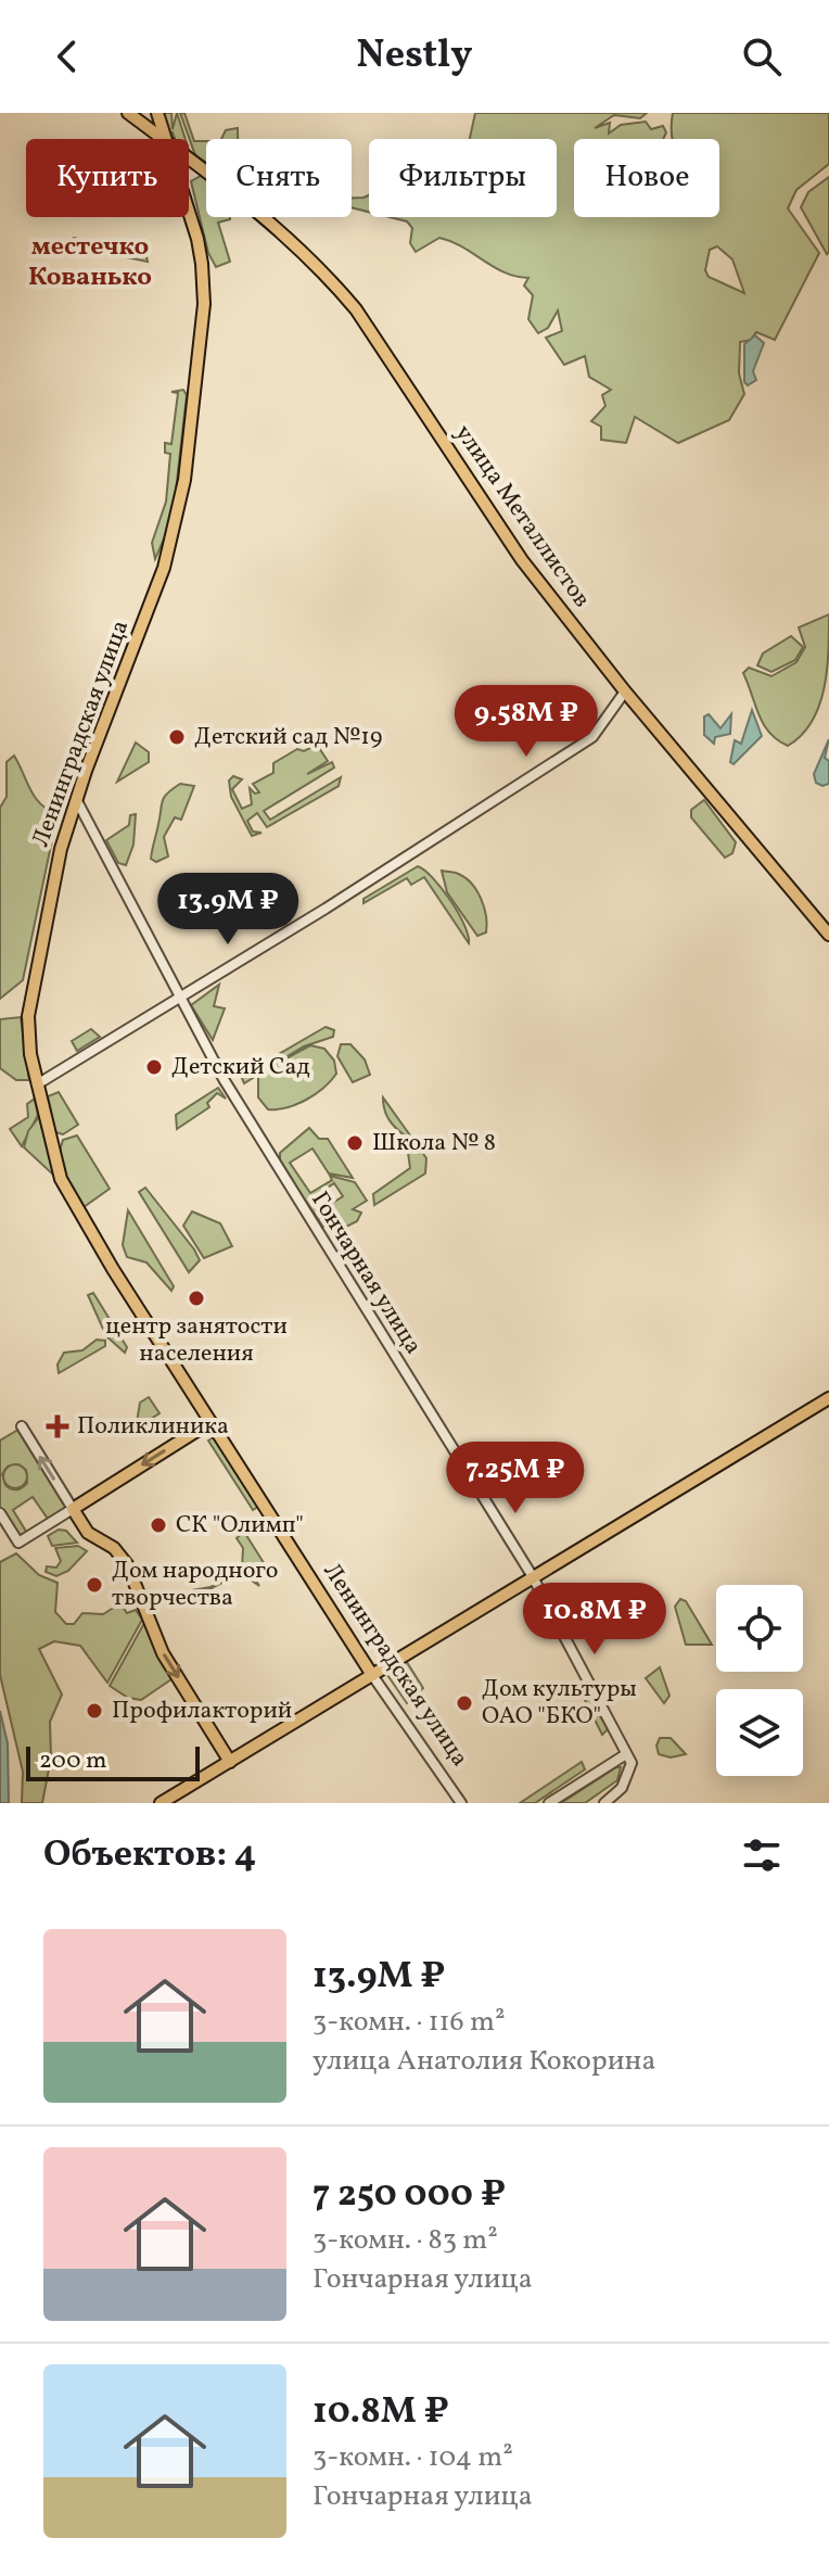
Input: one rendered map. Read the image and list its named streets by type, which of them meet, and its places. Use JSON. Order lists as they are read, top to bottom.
{
  "streets": {
    "main road": ["улица Металлистов", "Ленинградская улица"],
    "street": ["Гончарная улица"]
  },
  "crossings": [
    ["Ленинградская улица", "Гончарная улица"]
  ],
  "districts": ["местечко Кованько"],
  "places": {
    "other": [
      "Детский сад №19",
      "Детский Сад",
      "Школа № 8",
      "центр занятости населения",
      "СК \"Олимп\"",
      "Дом народного творчества",
      "Дом культуры ОАО \"БКО\"",
      "Профилакторий"
    ],
    "health": ["Поликлиника"]
  },
  "scale_bar": "200 m",
  "page": {
    "header": "Nestly",
    "chip": [
      "Купить",
      "Снять",
      "Фильтры",
      "Новое"
    ],
    "price": [
      "9.58M ₽",
      "13.9M ₽",
      "7.25M ₽",
      "10.8M ₽"
    ],
    "scale": "200 m",
    "heading": "Объектов: 4",
    "list": [
      {
        "name": "13.9M ₽",
        "note": "3-комн. · 116 m² · улица Анатолия Кокорина"
      },
      {
        "name": "7 250 000 ₽",
        "note": "3-комн. · 83 m² · Гончарная улица"
      },
      {
        "name": "10.8M ₽",
        "note": "3-комн. · 104 m² · Гончарная улица"
      }
    ]
  }
}
